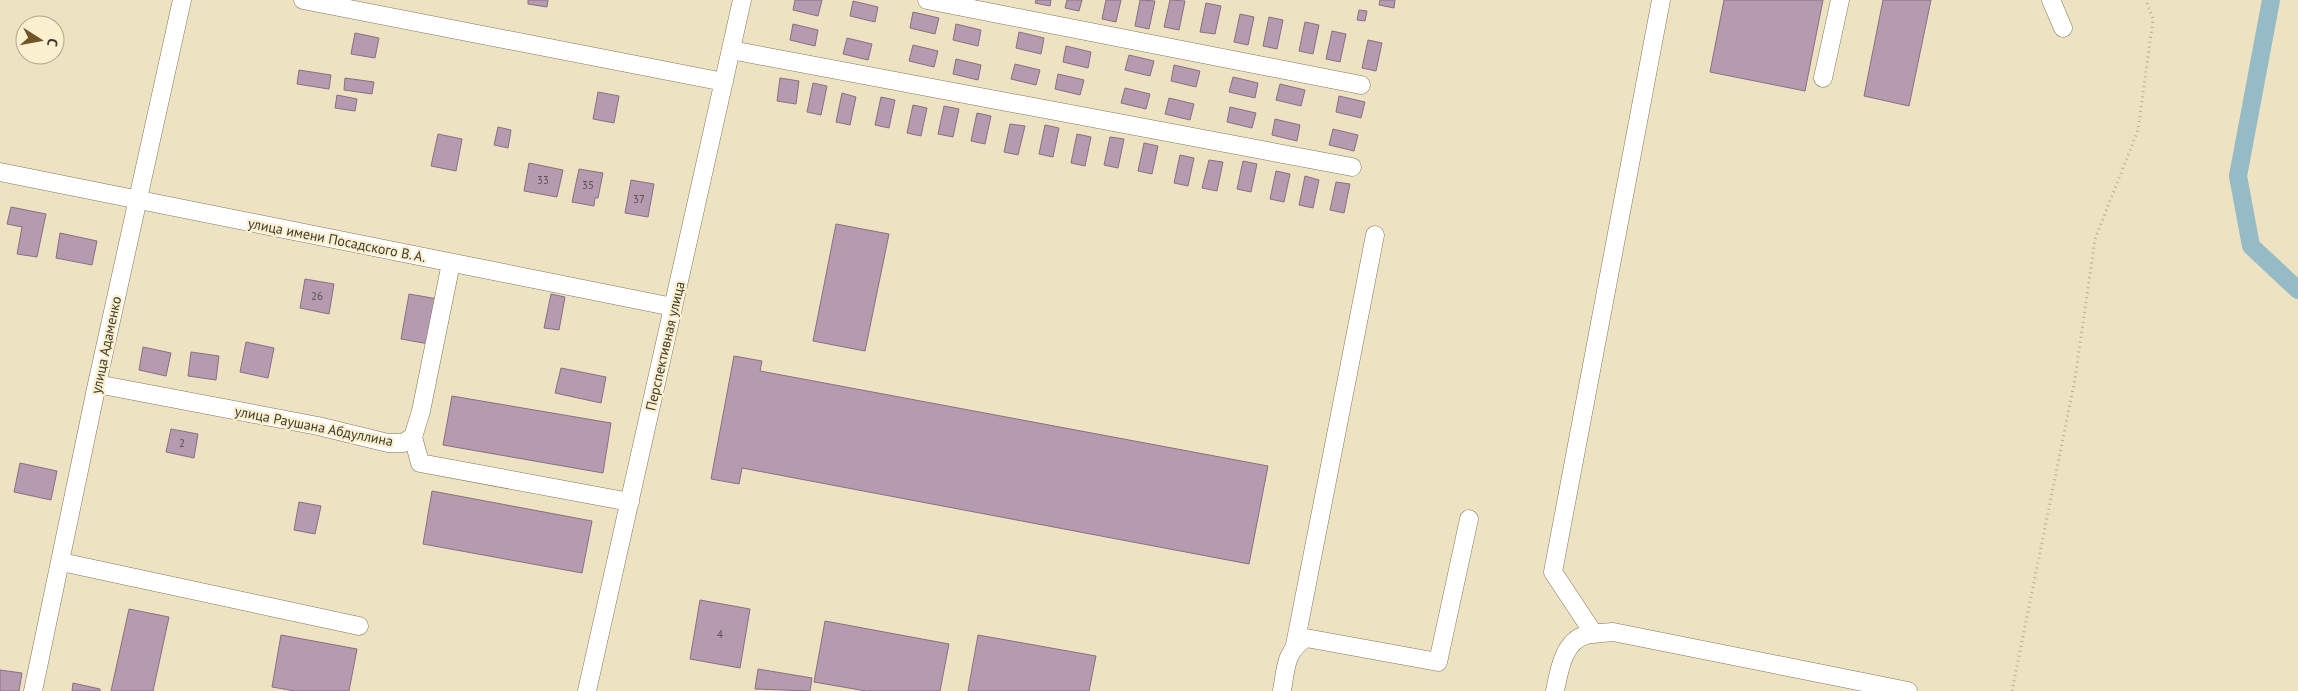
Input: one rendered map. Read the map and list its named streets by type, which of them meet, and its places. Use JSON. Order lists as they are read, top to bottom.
{
  "streets": {
    "street": [
      "улица имени Посадского В. А.",
      "улица Адаменко",
      "Перспективная улица",
      "улица Раушана Абдуллина"
    ]
  },
  "crossings": [
    ["улица имени Посадского В. А.", "улица Адаменко"],
    ["улица имени Посадского В. А.", "Перспективная улица"],
    ["улица имени Посадского В. А.", "улица Раушана Абдуллина"],
    ["улица Адаменко", "улица Раушана Абдуллина"]
  ],
  "house_numbers": [
    "33",
    "35",
    "37",
    "26",
    "2",
    "4"
  ],
  "north": "right"
}
